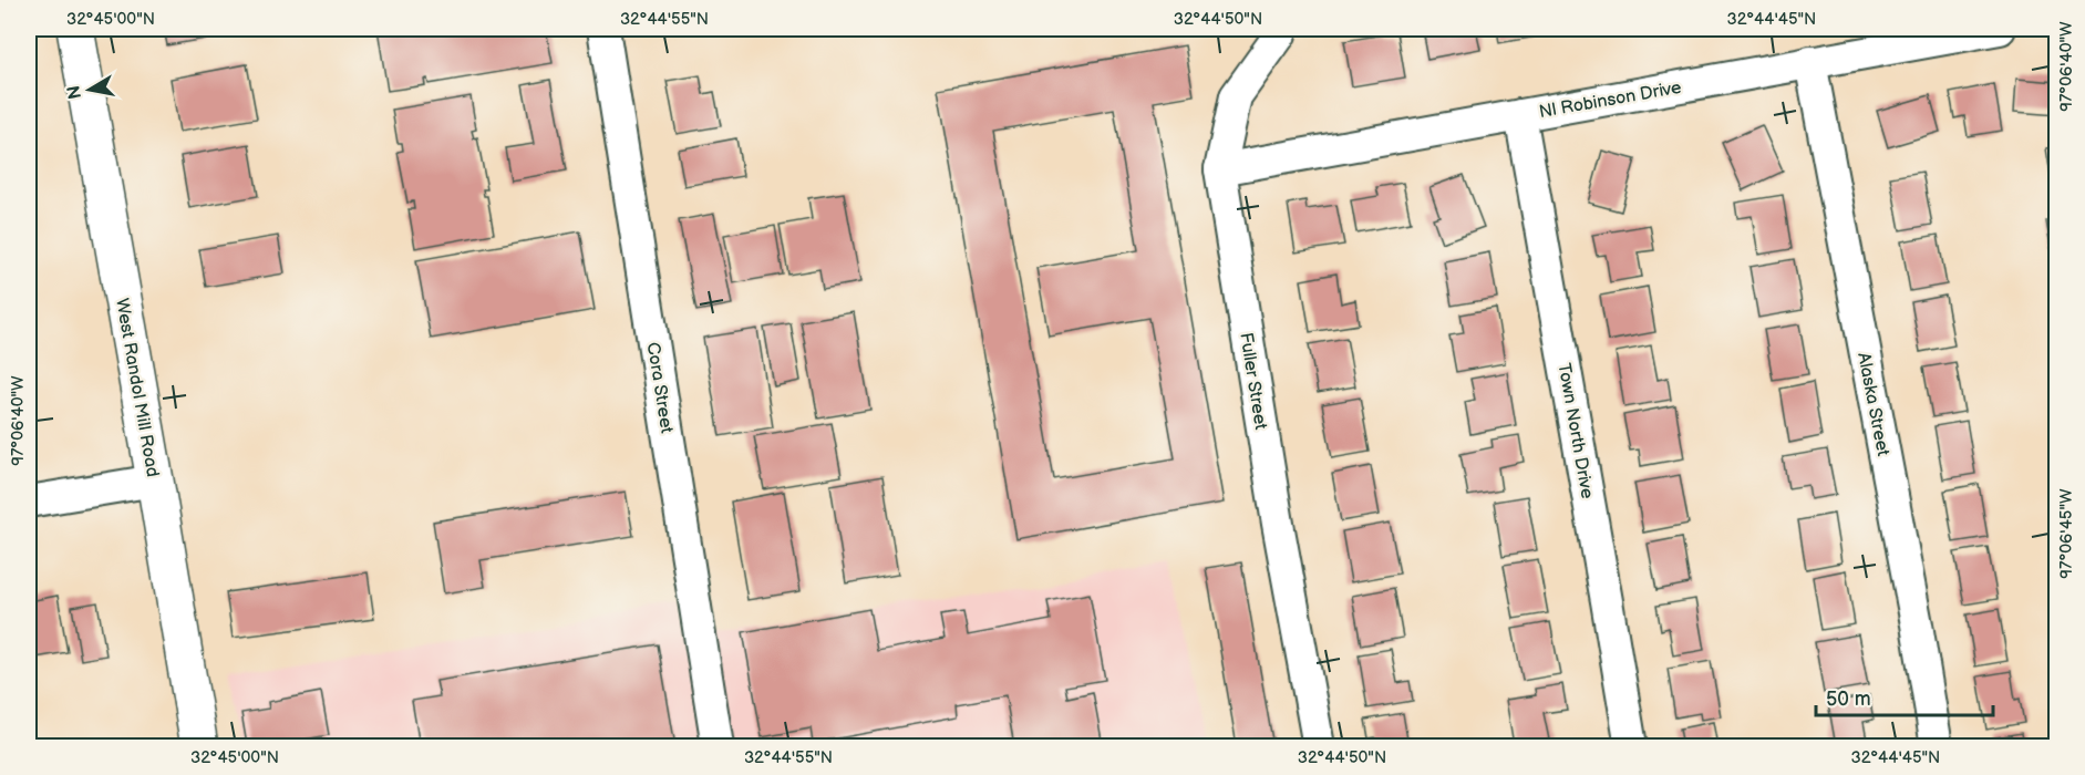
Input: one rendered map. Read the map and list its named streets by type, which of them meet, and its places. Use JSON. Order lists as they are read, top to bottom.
{
  "streets": {
    "main road": ["West Randol Mill Road"],
    "street": [
      "Nl Robinson Drive",
      "Fuller Street",
      "Cora Street",
      "Alaska Street",
      "Town North Drive"
    ]
  },
  "crossings": [
    ["Nl Robinson Drive", "Fuller Street"],
    ["Nl Robinson Drive", "Alaska Street"],
    ["Nl Robinson Drive", "Town North Drive"]
  ],
  "scale_bar": "50 m",
  "north": "left",
  "coordinates": [
    "32°45'00\"N",
    "32°44'55\"N",
    "32°44'50\"N",
    "32°44'45\"N",
    "97°06'40\"W",
    "97°06'45\"W"
  ]
}
